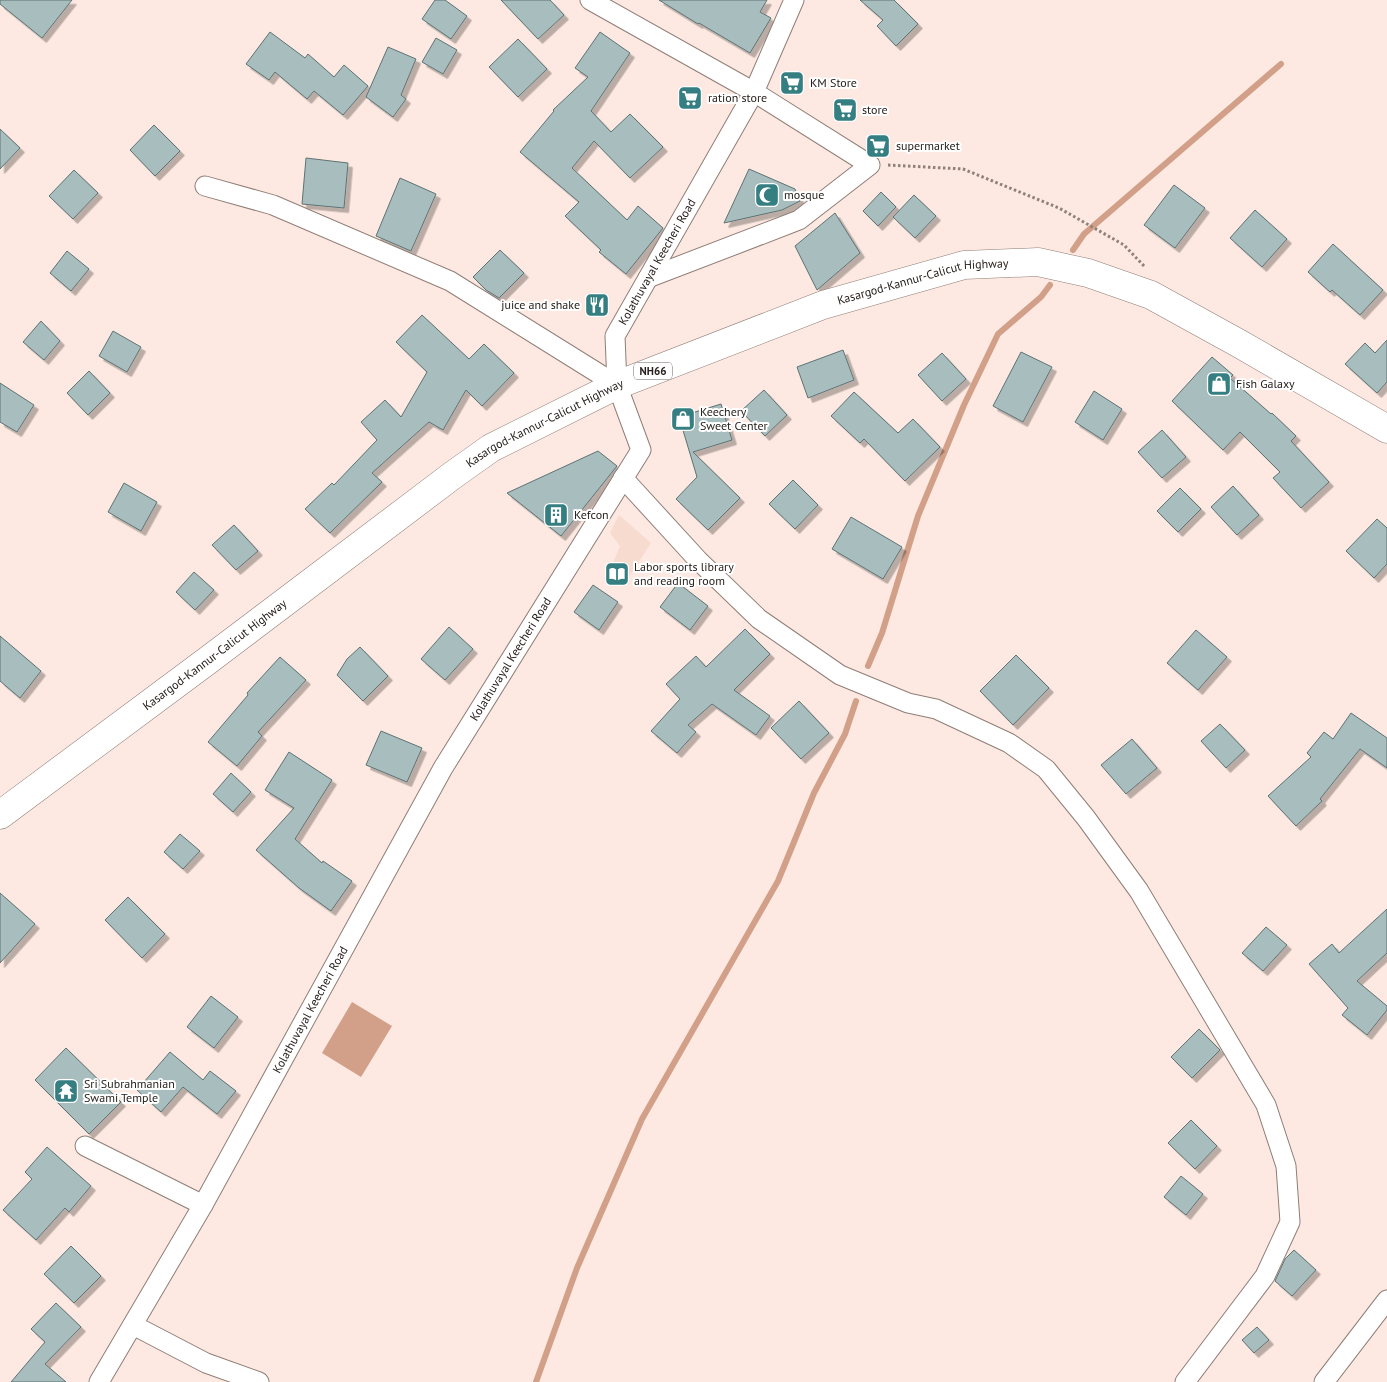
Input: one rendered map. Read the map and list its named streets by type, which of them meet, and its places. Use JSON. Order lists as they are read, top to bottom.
{
  "streets": {
    "highway": ["Kasargod-Kannur-Calicut Highway", "NH66"],
    "street": ["Kolathuvayal Keecheri Road"]
  },
  "crossings": [
    ["Kolathuvayal Keecheri Road", "Kasargod-Kannur-Calicut Highway"]
  ],
  "places": {
    "supermarket": [
      "KM Store",
      "ration store",
      "store",
      "supermarket"
    ],
    "mosque": ["mosque"],
    "restaurant": ["juice and shake"],
    "shop": ["Fish Galaxy", "Keechery Sweet Center"],
    "building": ["Kefcon"],
    "library": ["Labor sports library and reading room"],
    "temple": ["Sri Subrahmanian Swami Temple"]
  }
}
